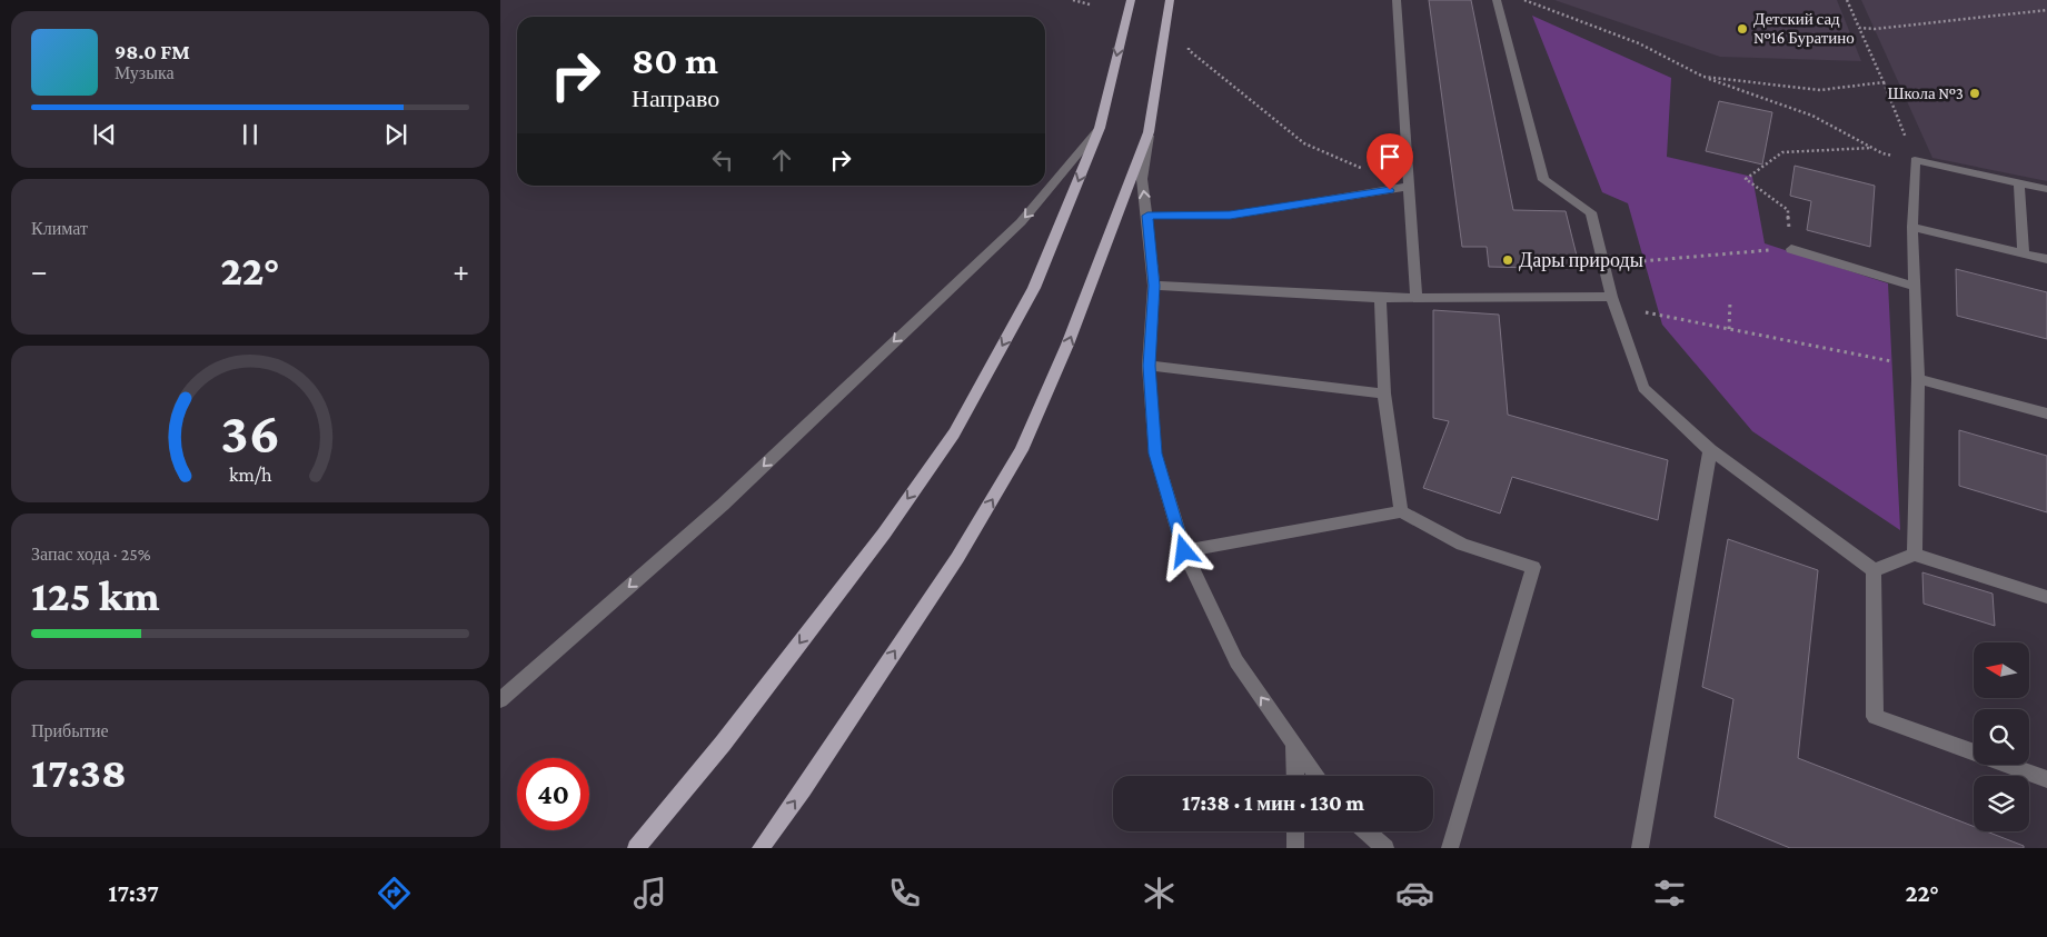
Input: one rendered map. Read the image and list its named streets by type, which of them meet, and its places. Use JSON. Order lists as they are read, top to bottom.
{
  "places": ["Детский сад №16 Буратино", "Школа №3", "Дары природы"],
  "north": "left",
  "page": {
    "turn": ["80 m", "Направо"],
    "song": ["98.0 FM", "Музыка"],
    "tile": [
      "Климат",
      ["Запас хода · 25%", "125 km"],
      ["Прибытие", "17:38"]
    ],
    "heat": ["−", "22°", "+"],
    "limit": "40",
    "trip": "17:38 · 1 мин · 130 m",
    "tabs": ["17:37", "22°"],
    "gauge": ["36", "km/h"]
  }
}
